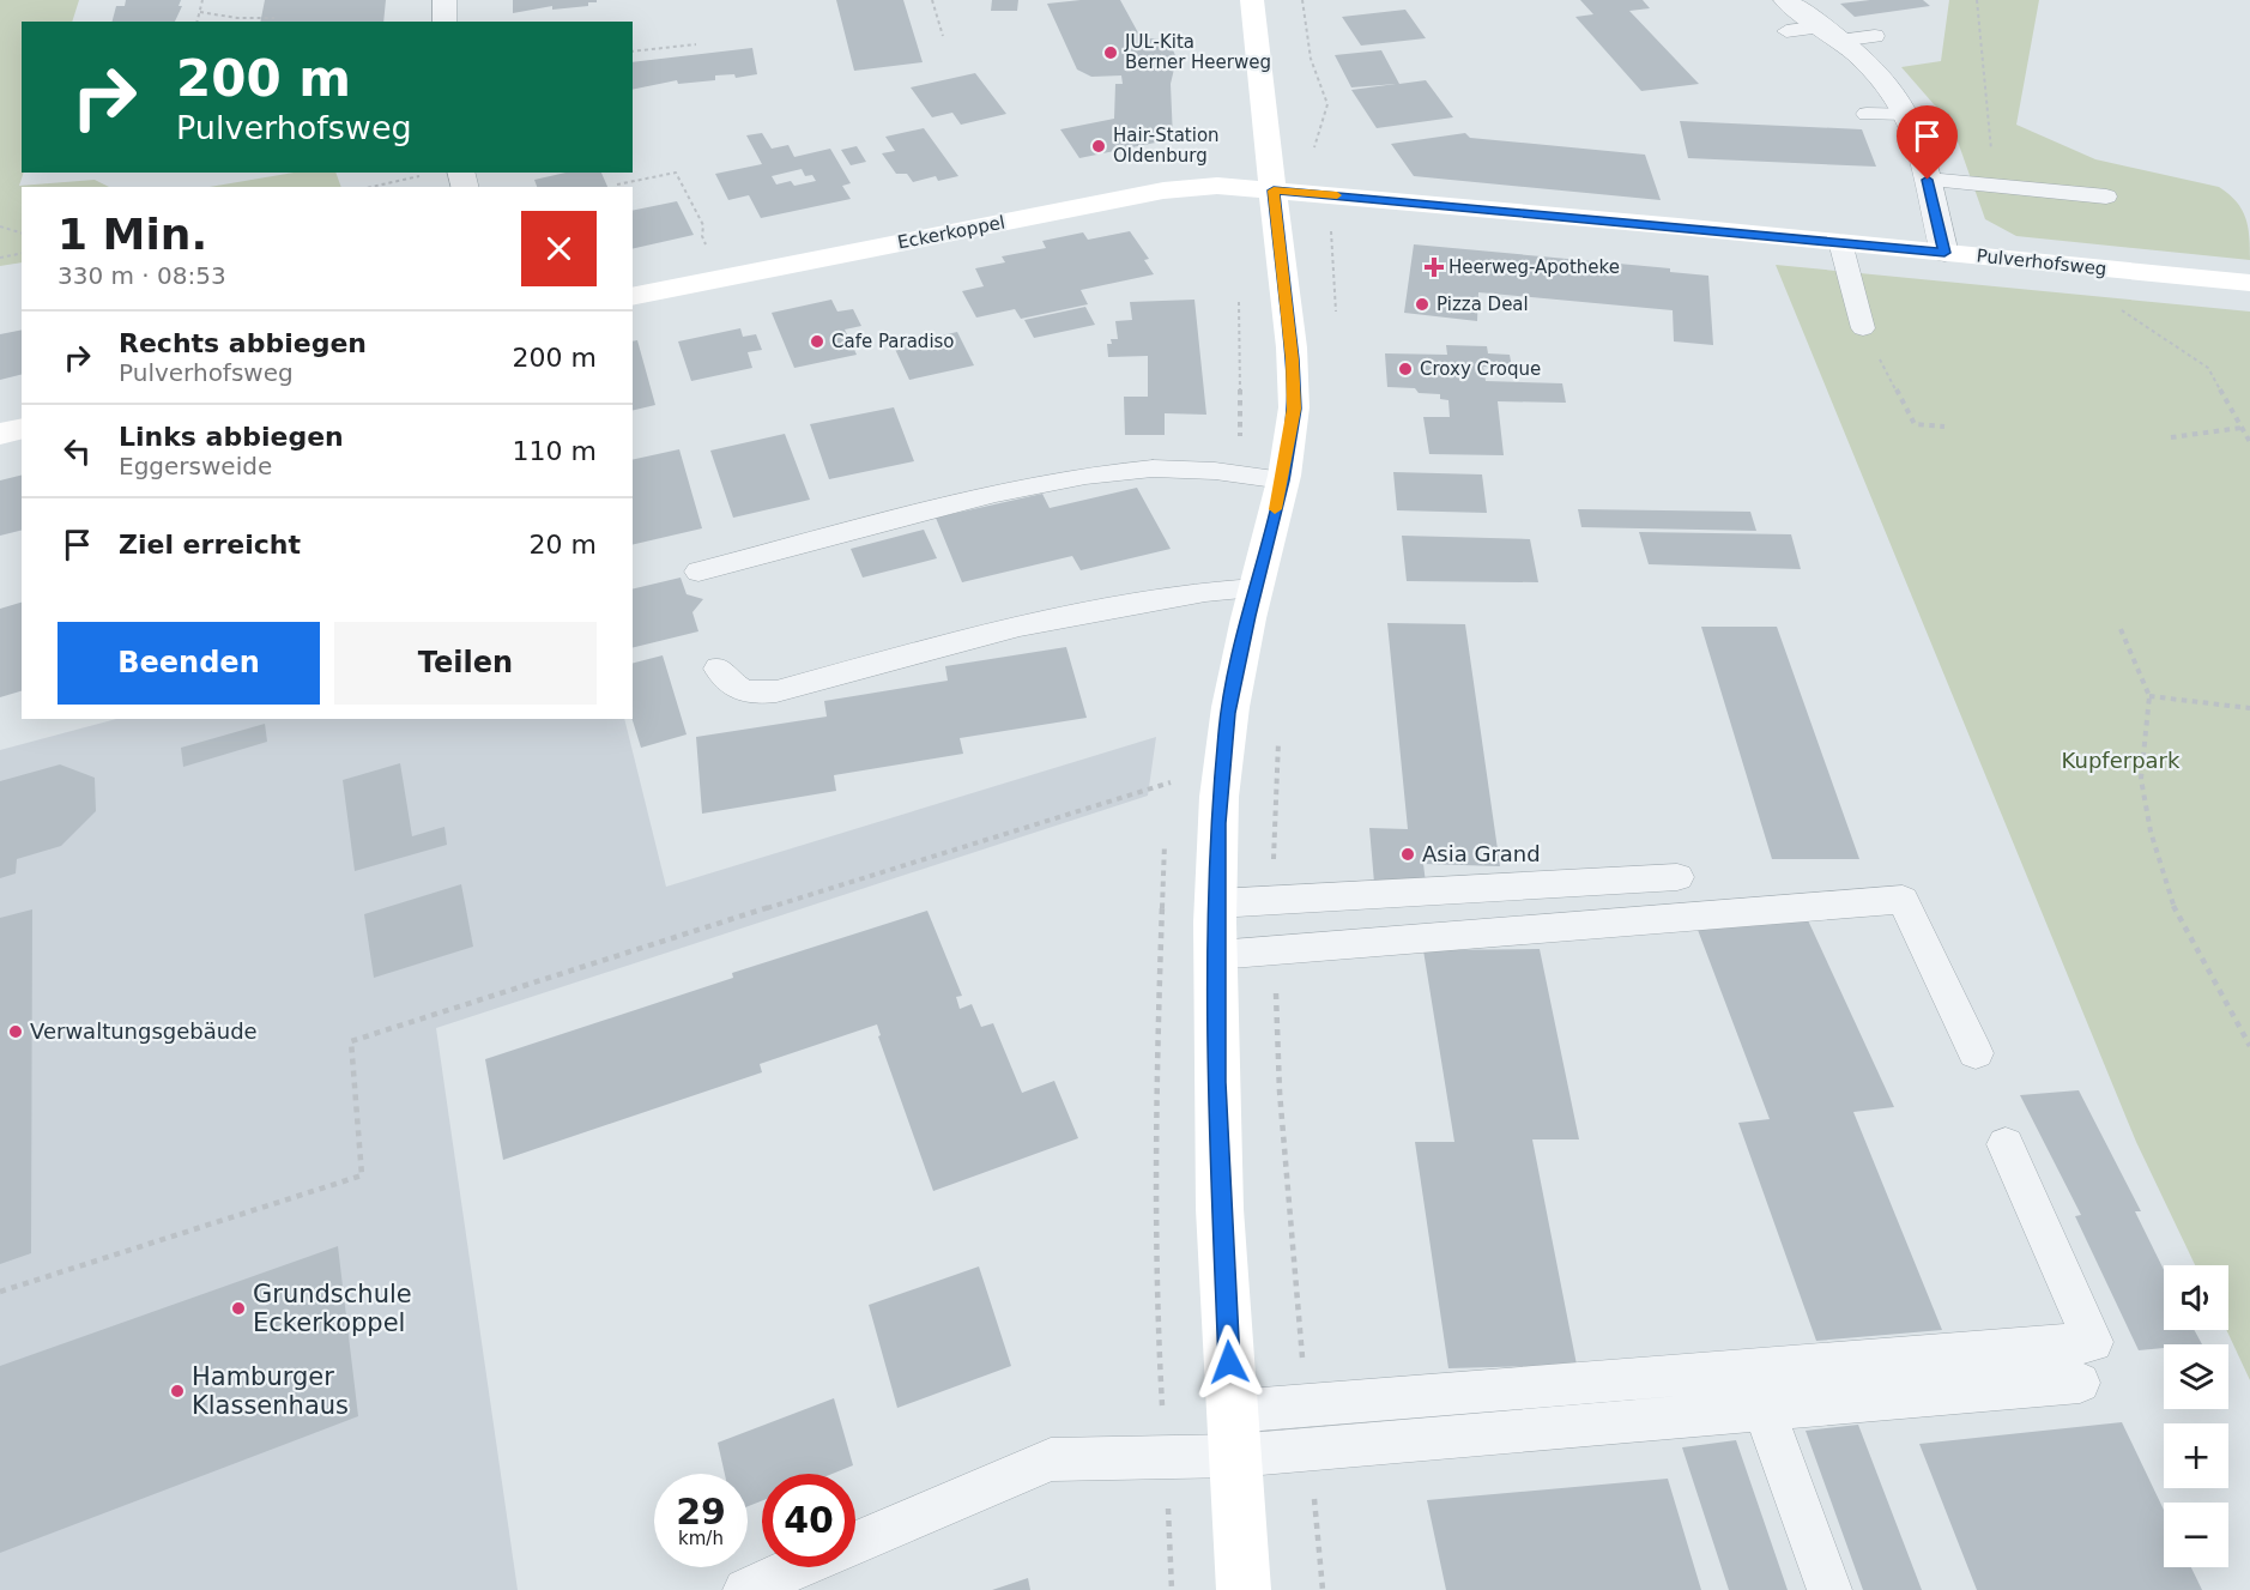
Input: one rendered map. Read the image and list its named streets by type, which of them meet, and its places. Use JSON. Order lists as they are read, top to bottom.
{
  "streets": {
    "street": ["Eckerkoppel", "Pulverhofsweg"]
  },
  "crossings": [
    ["Eckerkoppel", "Pulverhofsweg"]
  ],
  "parks": ["Kupferpark"],
  "places": {
    "other": [
      "JUL-Kita Berner Heerweg",
      "Hair-Station Oldenburg",
      "Pizza Deal",
      "Cafe Paradiso",
      "Croxy Croque",
      "Asia Grand",
      "Verwaltungsgebäude",
      "Grundschule Eckerkoppel",
      "Hamburger Klassenhaus"
    ],
    "health": ["Heerweg-Apotheke"]
  },
  "page": {
    "turn": ["200 m", "Pulverhofsweg"],
    "heading": ["1 Min.", "330 m · 08:53"],
    "list": [
      {
        "name": "Rechts abbiegen",
        "note": "Pulverhofsweg",
        "value": "200 m"
      },
      {
        "name": "Links abbiegen",
        "note": "Eggersweide",
        "value": "110 m"
      },
      {
        "name": "Ziel erreicht",
        "value": "20 m"
      }
    ],
    "buttons": ["Beenden", "Teilen"],
    "map_buttons": ["+", "−"],
    "speed": "29 km/h",
    "limit": "40"
  }
}
